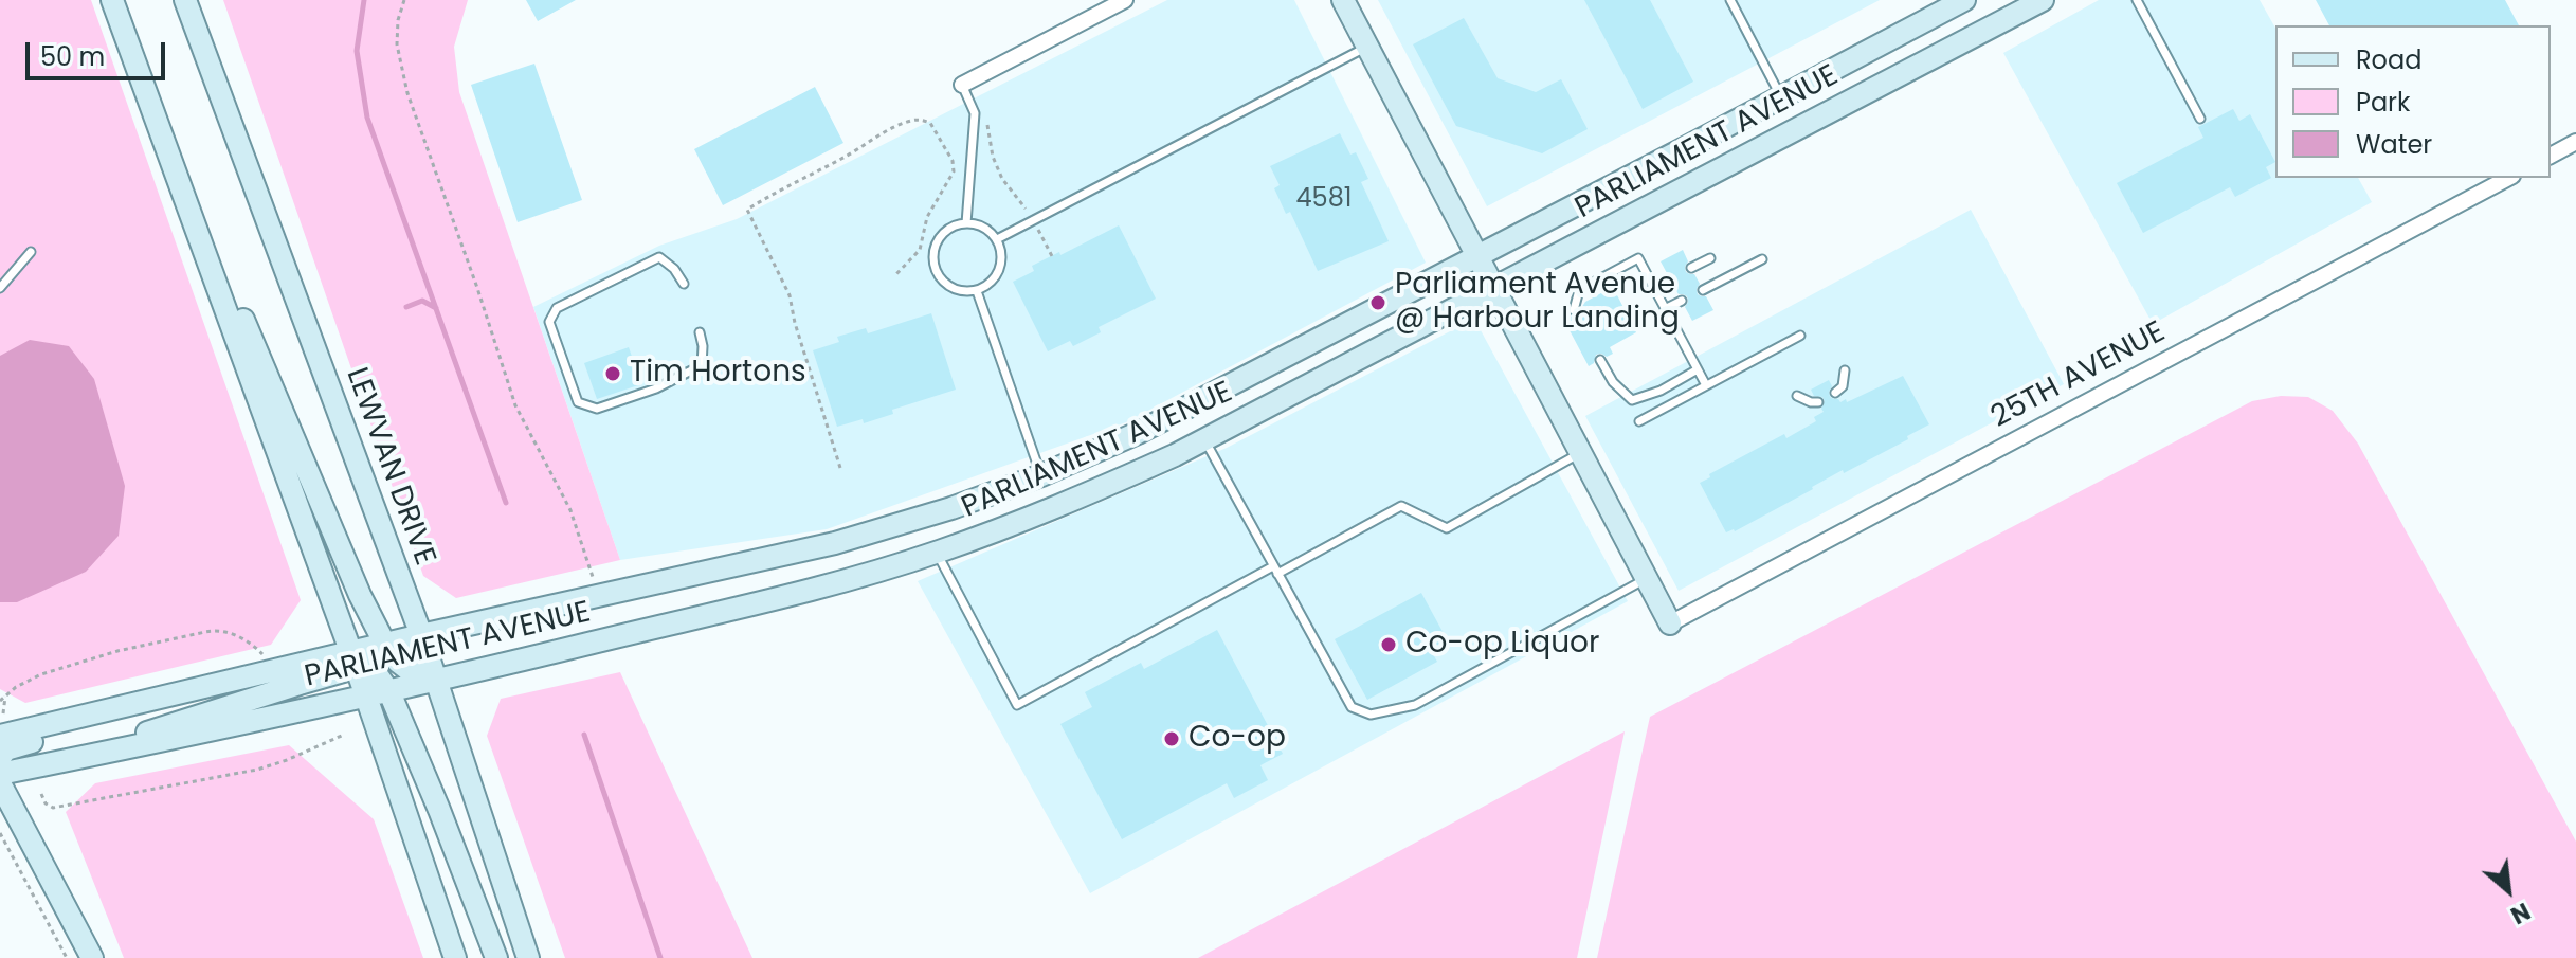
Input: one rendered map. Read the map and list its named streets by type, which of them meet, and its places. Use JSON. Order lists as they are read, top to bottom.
{
  "streets": {
    "main road": ["PARLIAMENT AVENUE", "LEWVAN DRIVE"],
    "street": ["25TH AVENUE"]
  },
  "crossings": [
    ["PARLIAMENT AVENUE", "LEWVAN DRIVE"]
  ],
  "places": [
    "Parliament Avenue @ Harbour Landing",
    "Tim Hortons",
    "Co-op Liquor",
    "Co-op"
  ],
  "house_numbers": ["4581"],
  "legend": ["Road", "Park", "Water"],
  "scale_bar": "50 m",
  "north": "bottom right"
}
